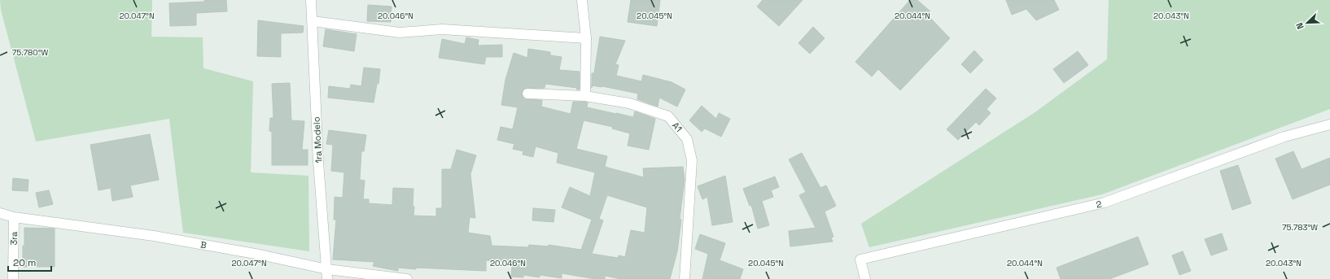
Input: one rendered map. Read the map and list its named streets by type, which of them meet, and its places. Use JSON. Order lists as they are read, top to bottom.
{
  "streets": {
    "street": [
      "A1",
      "1ra Modelo",
      "2",
      "3ra",
      "B"
    ]
  },
  "crossings": [
    ["1ra Modelo", "B"],
    ["3ra", "B"]
  ],
  "scale_bar": "20 m",
  "north": "bottom left",
  "coordinates": [
    "20.047°N",
    "20.046°N",
    "20.045°N",
    "20.044°N",
    "20.043°N",
    "75.780°W",
    "75.783°W"
  ]
}
